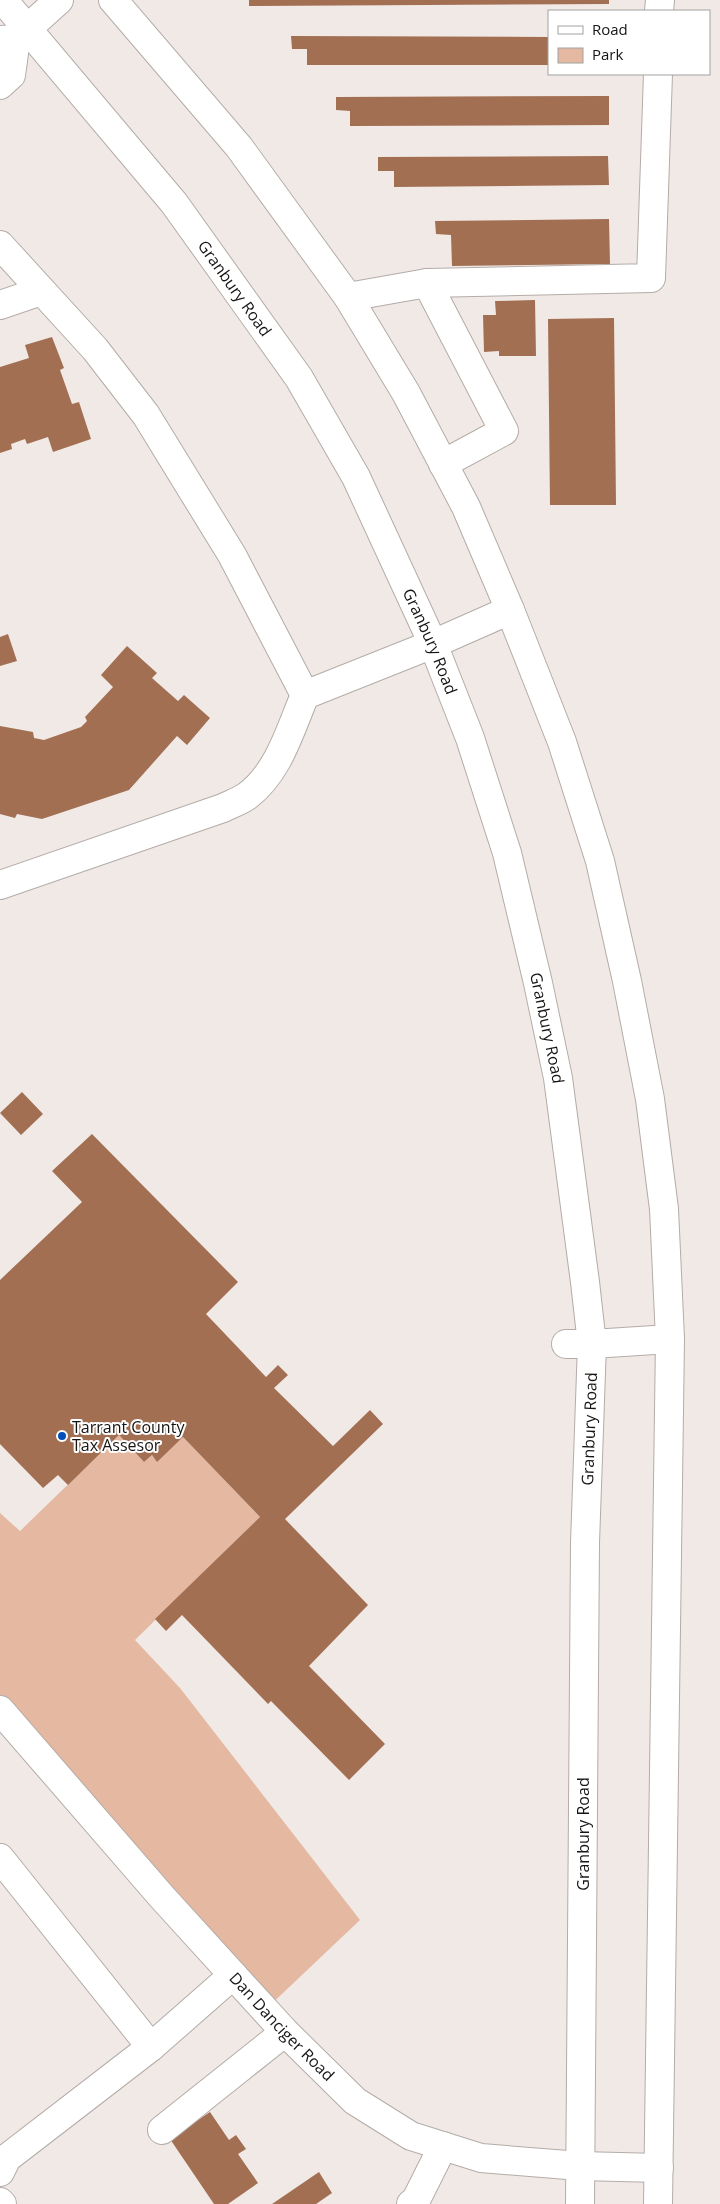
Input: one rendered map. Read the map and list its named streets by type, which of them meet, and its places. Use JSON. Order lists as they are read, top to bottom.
{
  "streets": {
    "main road": ["Granbury Road", "Dan Danciger Road"]
  },
  "crossings": [
    ["Granbury Road", "Dan Danciger Road"]
  ],
  "places": ["Tarrant County Tax Assesor"],
  "legend": ["Road", "Park"]
}
